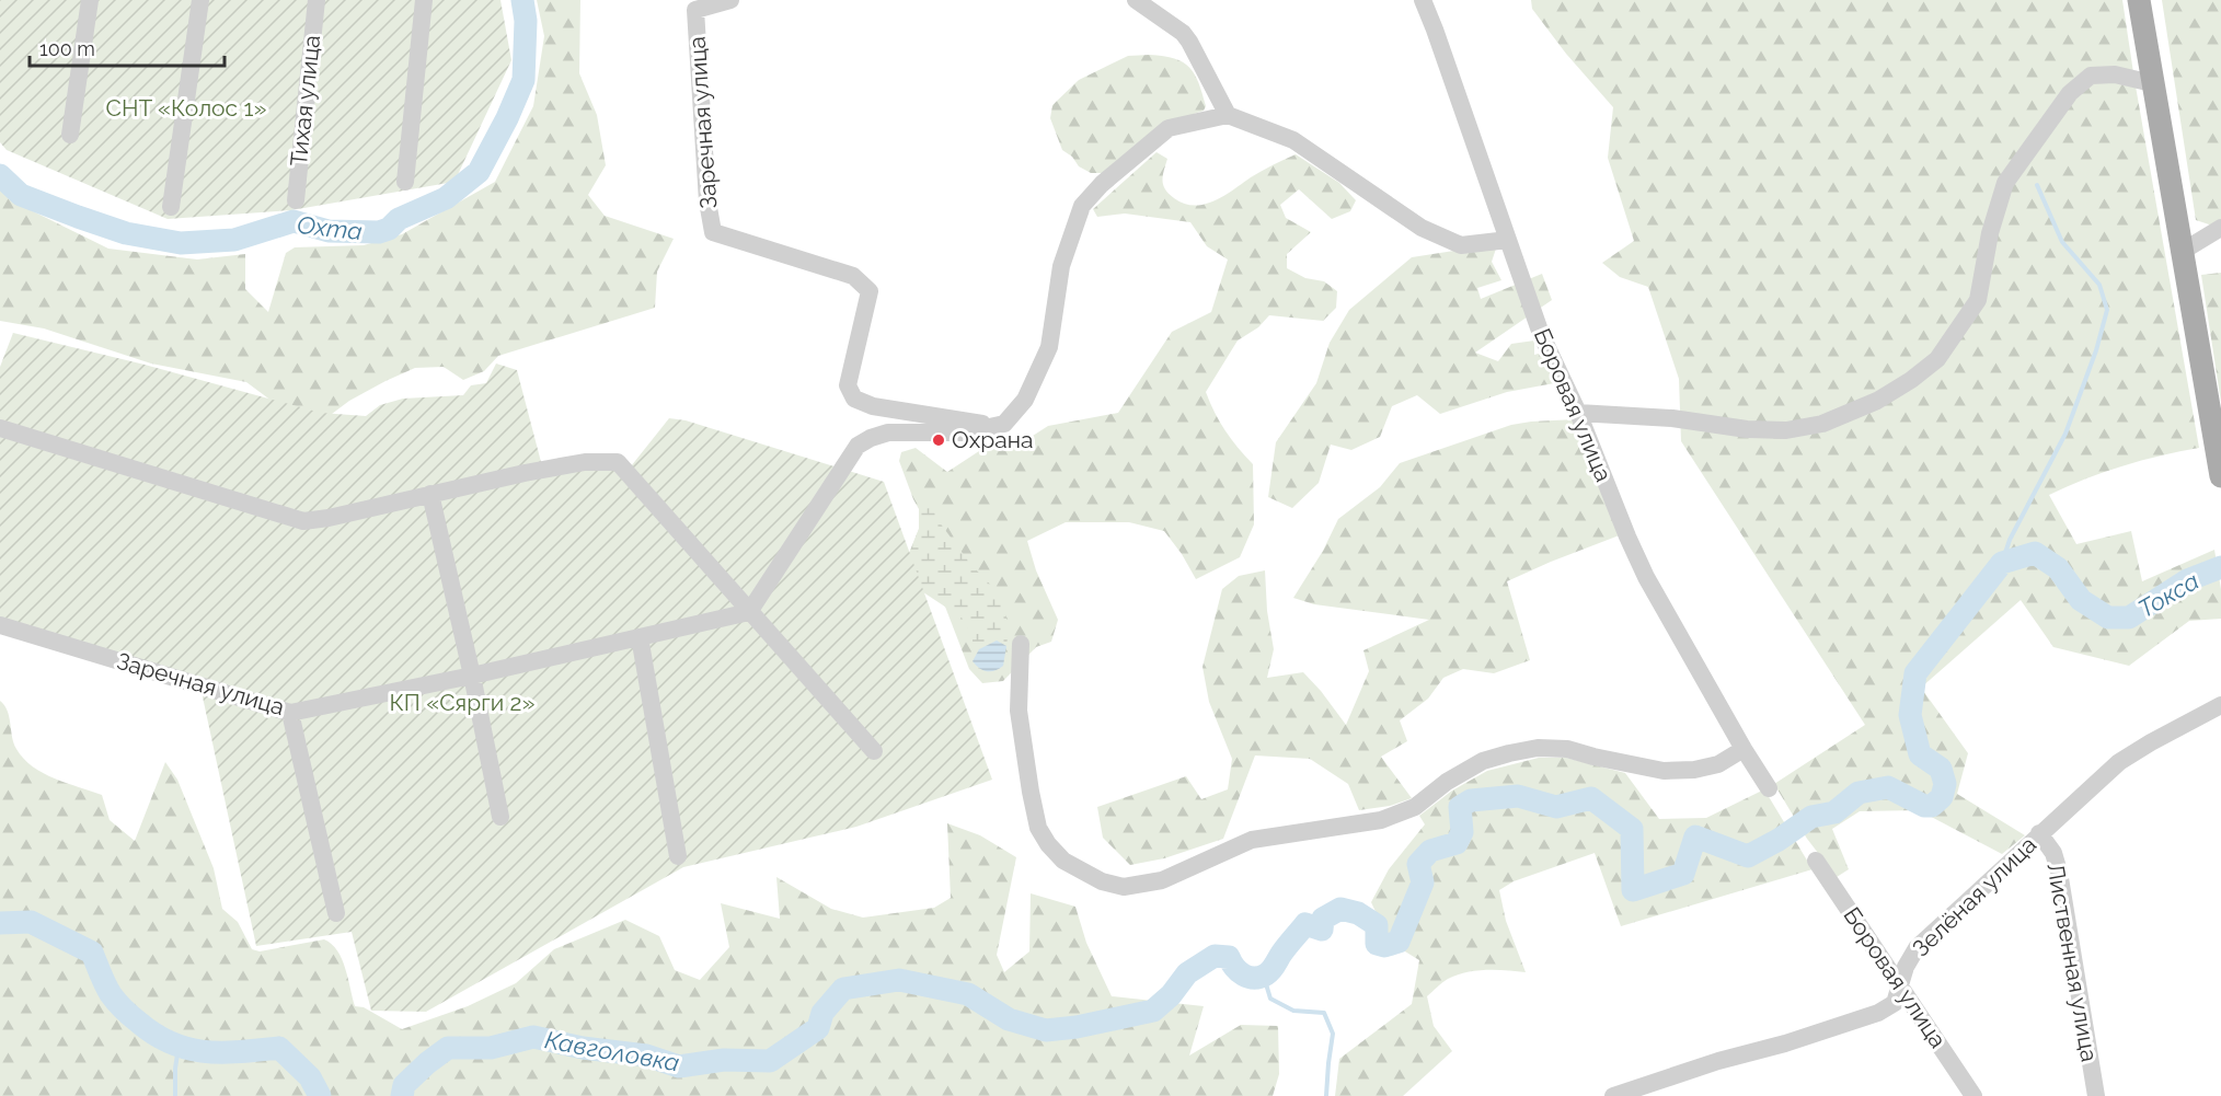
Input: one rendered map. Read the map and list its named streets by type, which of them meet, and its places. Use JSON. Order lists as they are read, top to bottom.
{
  "streets": {
    "street": [
      "Тихая улица",
      "Заречная улица",
      "Боровая улица",
      "Зелёная улица",
      "Лиственная улица"
    ]
  },
  "crossings": [
    ["Боровая улица", "Зелёная улица"],
    ["Зелёная улица", "Лиственная улица"]
  ],
  "water": ["Охта", "Токса", "Кавголовка"],
  "parks": ["СНТ «Колос 1»", "КП «Сярги 2»"],
  "places": ["Охрана"],
  "scale_bar": "100 m"
}
